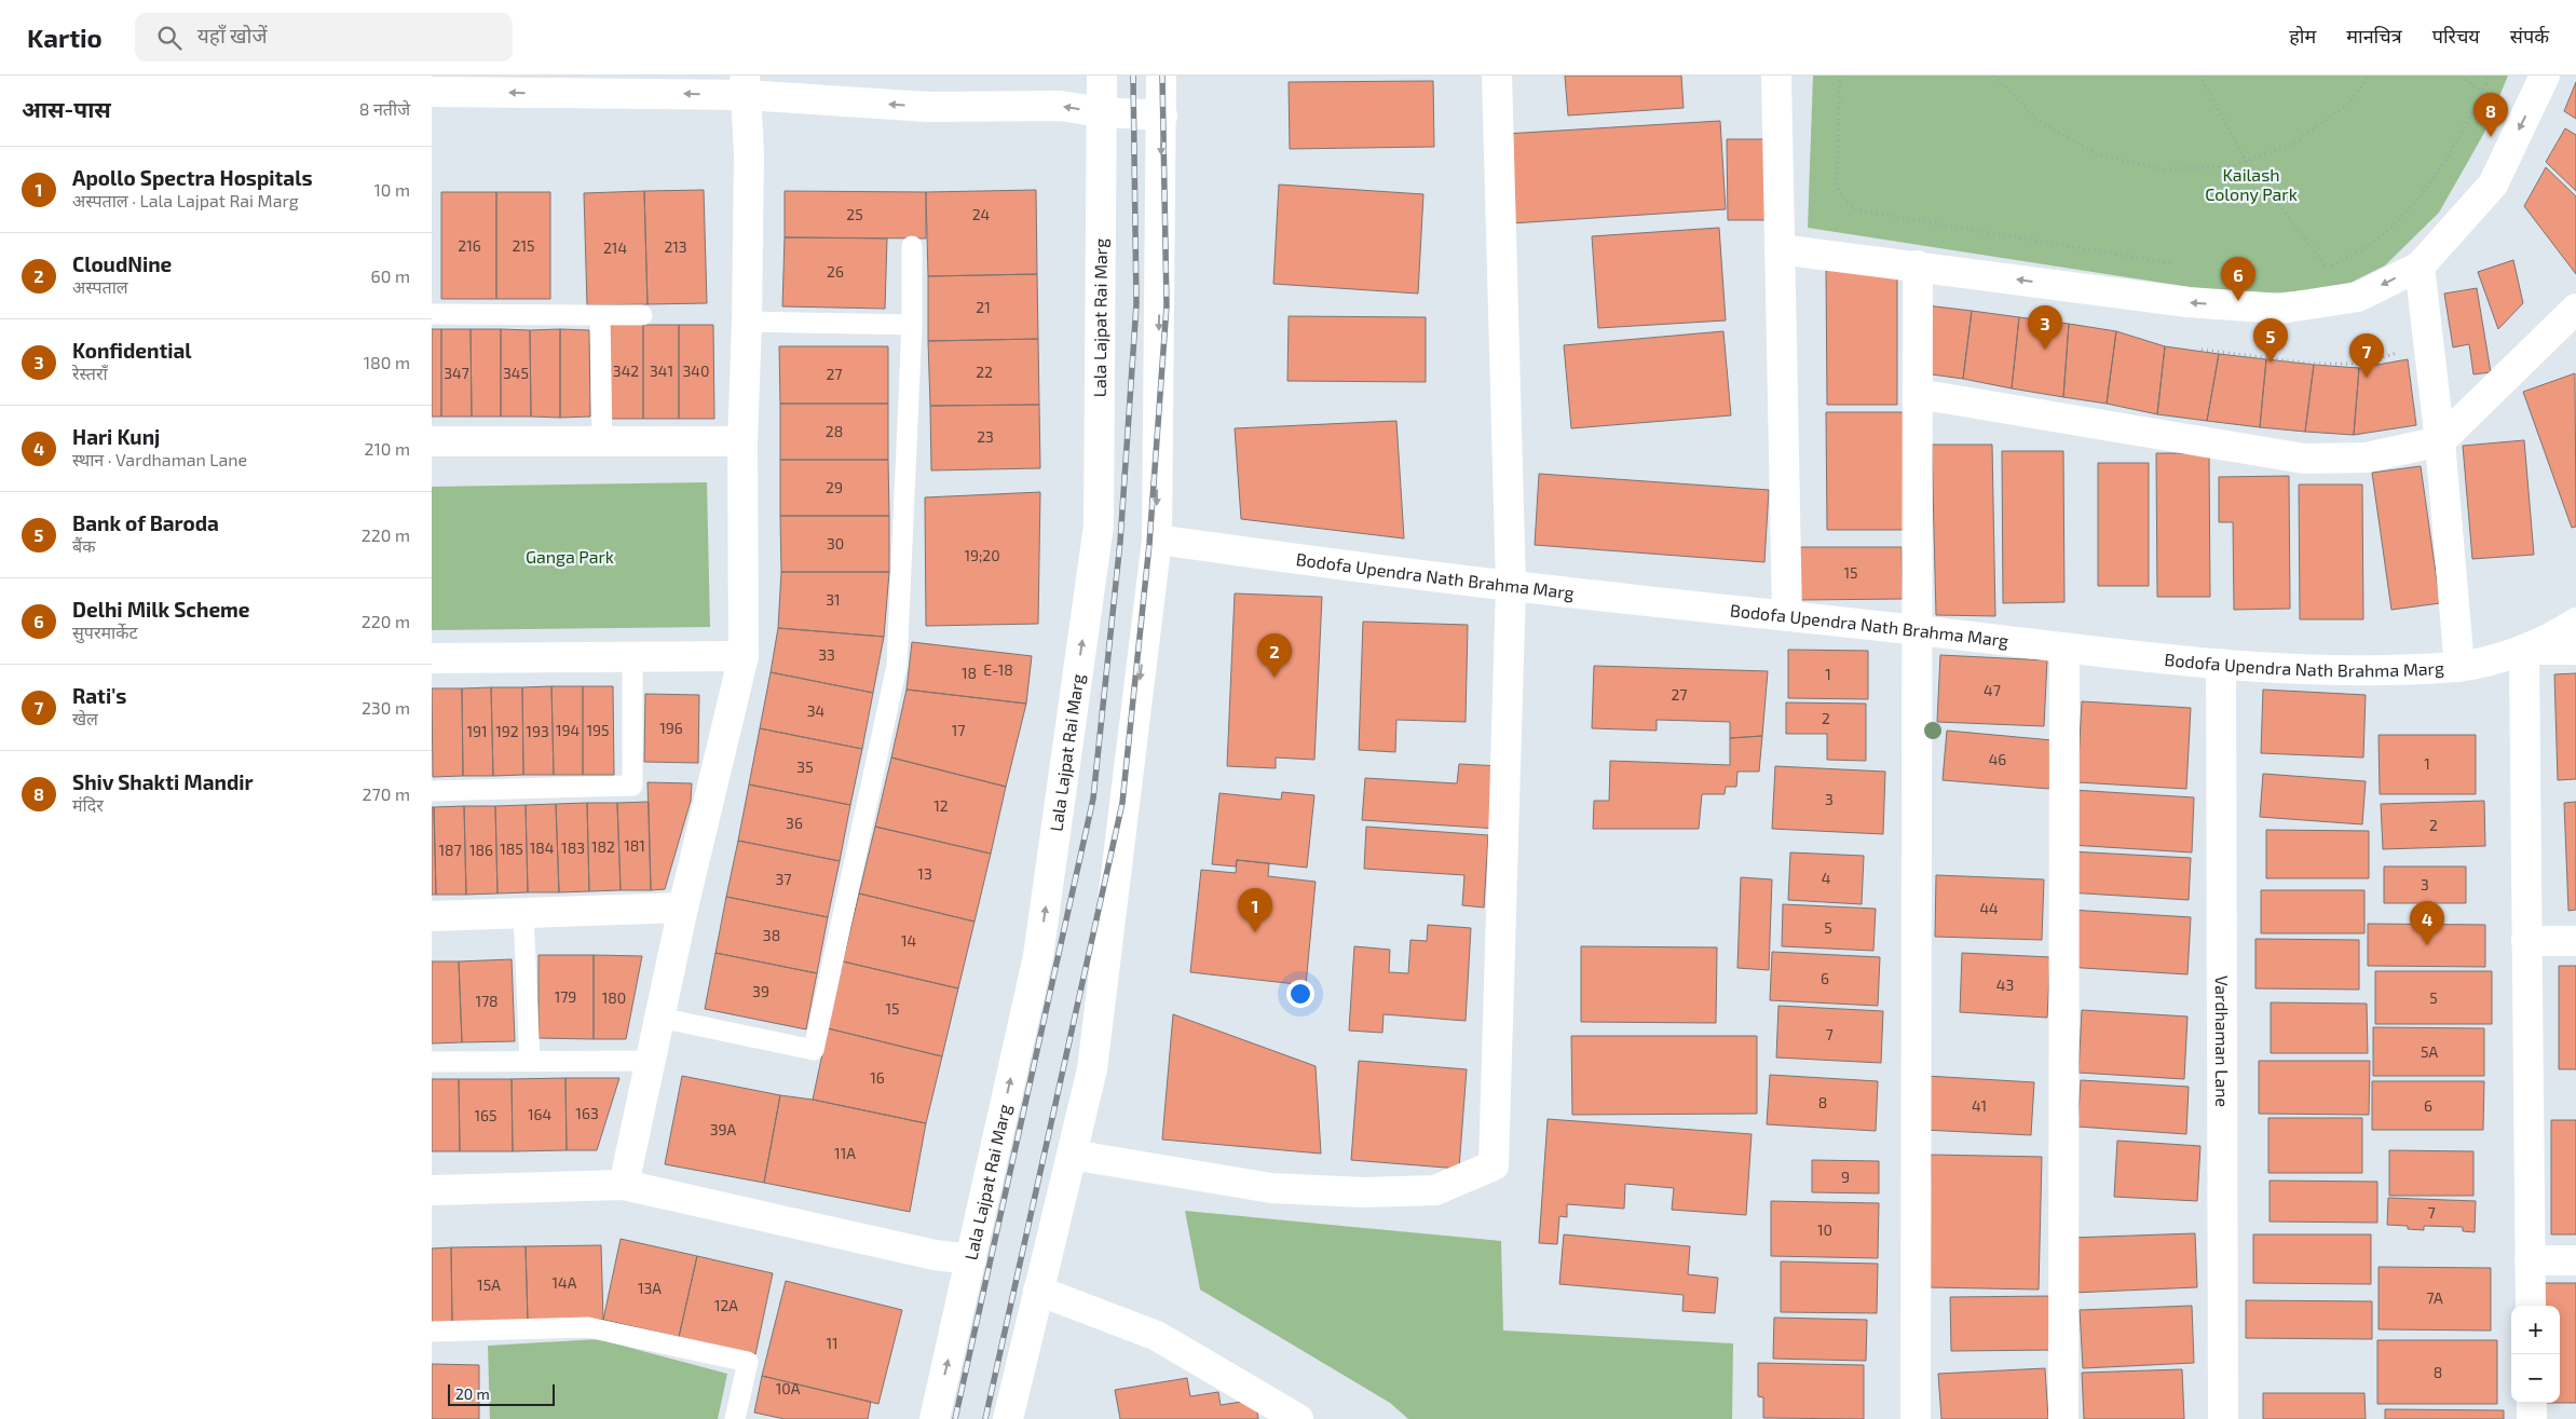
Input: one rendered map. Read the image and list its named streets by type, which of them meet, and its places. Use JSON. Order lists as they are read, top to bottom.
{
  "streets": {
    "street": ["Lala Lajpat Rai Marg", "Bodofa Upendra Nath Brahma Marg", "Vardhaman Lane"]
  },
  "crossings": [
    ["Bodofa Upendra Nath Brahma Marg", "Vardhaman Lane"]
  ],
  "parks": ["Kailash Colony Park", "Ganga Park"],
  "house_numbers": [
    "25",
    "24",
    "216",
    "215",
    "213",
    "214",
    "26",
    "21",
    "342",
    "341",
    "340",
    "22",
    "347",
    "345",
    "27",
    "28",
    "23",
    "29",
    "30",
    "19;20",
    "15",
    "31",
    "33",
    "E-18",
    "18",
    "1",
    "47",
    "27",
    "34",
    "2",
    "196",
    "194",
    "195",
    "17",
    "191",
    "192",
    "193",
    "46",
    "1",
    "35",
    "3",
    "12",
    "36",
    "2",
    "181",
    "182",
    "184",
    "183",
    "185",
    "187",
    "186",
    "13",
    "4",
    "37",
    "3",
    "44",
    "5",
    "38",
    "14",
    "6",
    "43",
    "39",
    "179",
    "180",
    "5",
    "178",
    "15",
    "7",
    "5A",
    "16",
    "8",
    "41",
    "6",
    "163",
    "164",
    "165",
    "39A",
    "11A",
    "9",
    "7",
    "10",
    "14A",
    "15A",
    "13A",
    "7A",
    "12A",
    "11",
    "8",
    "10A"
  ],
  "scale_bar": "20 m",
  "page": {
    "header": "Kartio",
    "search": "यहाँ खोजें",
    "nav": [
      "होम",
      "मानचित्र",
      "परिचय",
      "संपर्क"
    ],
    "heading": ["आस-पास", "8 नतीजे"],
    "pins": [
      "8",
      "6",
      "3",
      "5",
      "7",
      "2",
      "1",
      "4"
    ],
    "list": [
      {
        "mark": "1",
        "name": "Apollo Spectra Hospitals",
        "note": "अस्पताल · Lala Lajpat Rai Marg",
        "value": "10 m"
      },
      {
        "mark": "2",
        "name": "CloudNine",
        "note": "अस्पताल",
        "value": "60 m"
      },
      {
        "mark": "3",
        "name": "Konfidential",
        "note": "रेस्तराँ",
        "value": "180 m"
      },
      {
        "mark": "4",
        "name": "Hari Kunj",
        "note": "स्थान · Vardhaman Lane",
        "value": "210 m"
      },
      {
        "mark": "5",
        "name": "Bank of Baroda",
        "note": "बैंक",
        "value": "220 m"
      },
      {
        "mark": "6",
        "name": "Delhi Milk Scheme",
        "note": "सुपरमार्केट",
        "value": "220 m"
      },
      {
        "mark": "7",
        "name": "Rati's",
        "note": "खेल",
        "value": "230 m"
      },
      {
        "mark": "8",
        "name": "Shiv Shakti Mandir",
        "note": "मंदिर",
        "value": "270 m"
      }
    ],
    "map_buttons": ["+", "−"],
    "scale": "20 m"
  }
}
